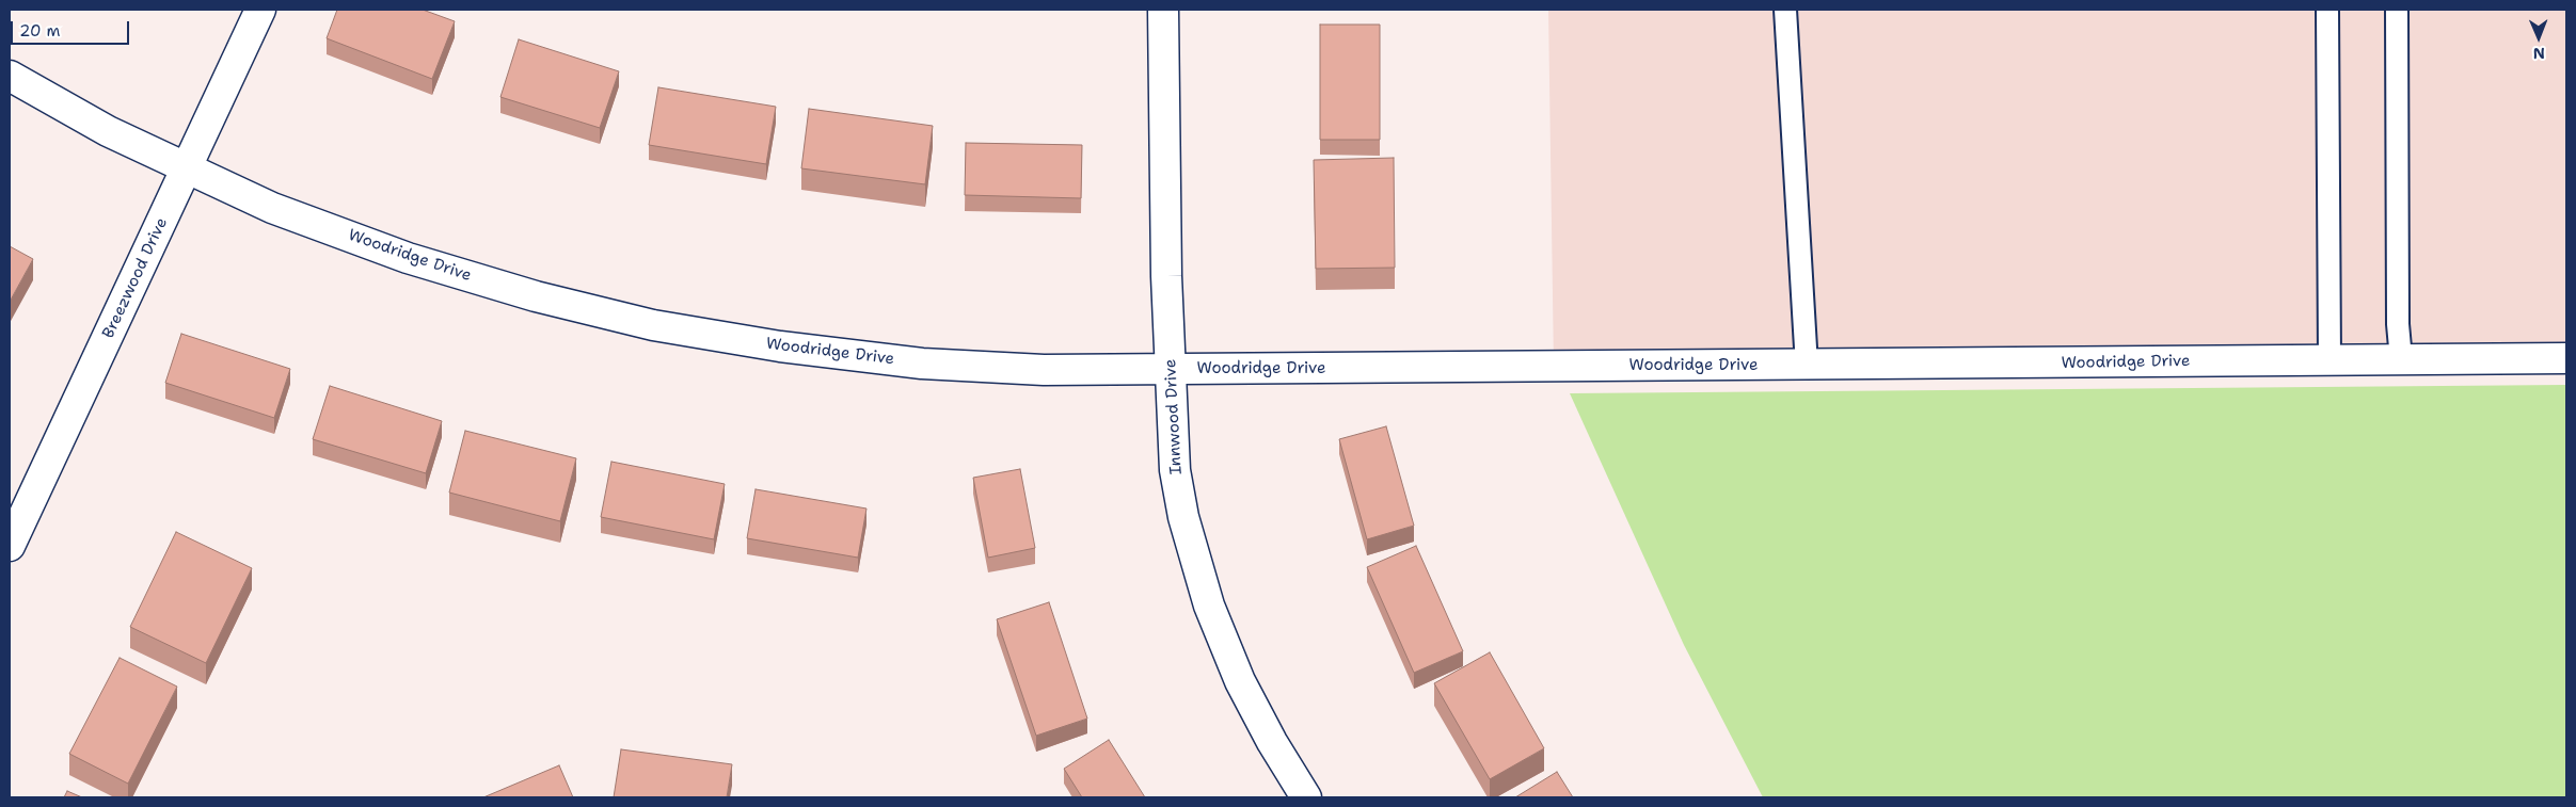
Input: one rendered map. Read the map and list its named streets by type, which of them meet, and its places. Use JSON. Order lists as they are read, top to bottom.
{
  "streets": {
    "street": ["Woodridge Drive", "Breezwood Drive", "Innwood Drive"]
  },
  "crossings": [
    ["Woodridge Drive", "Breezwood Drive"],
    ["Woodridge Drive", "Innwood Drive"]
  ],
  "scale_bar": "20 m",
  "north": "bottom"
}
